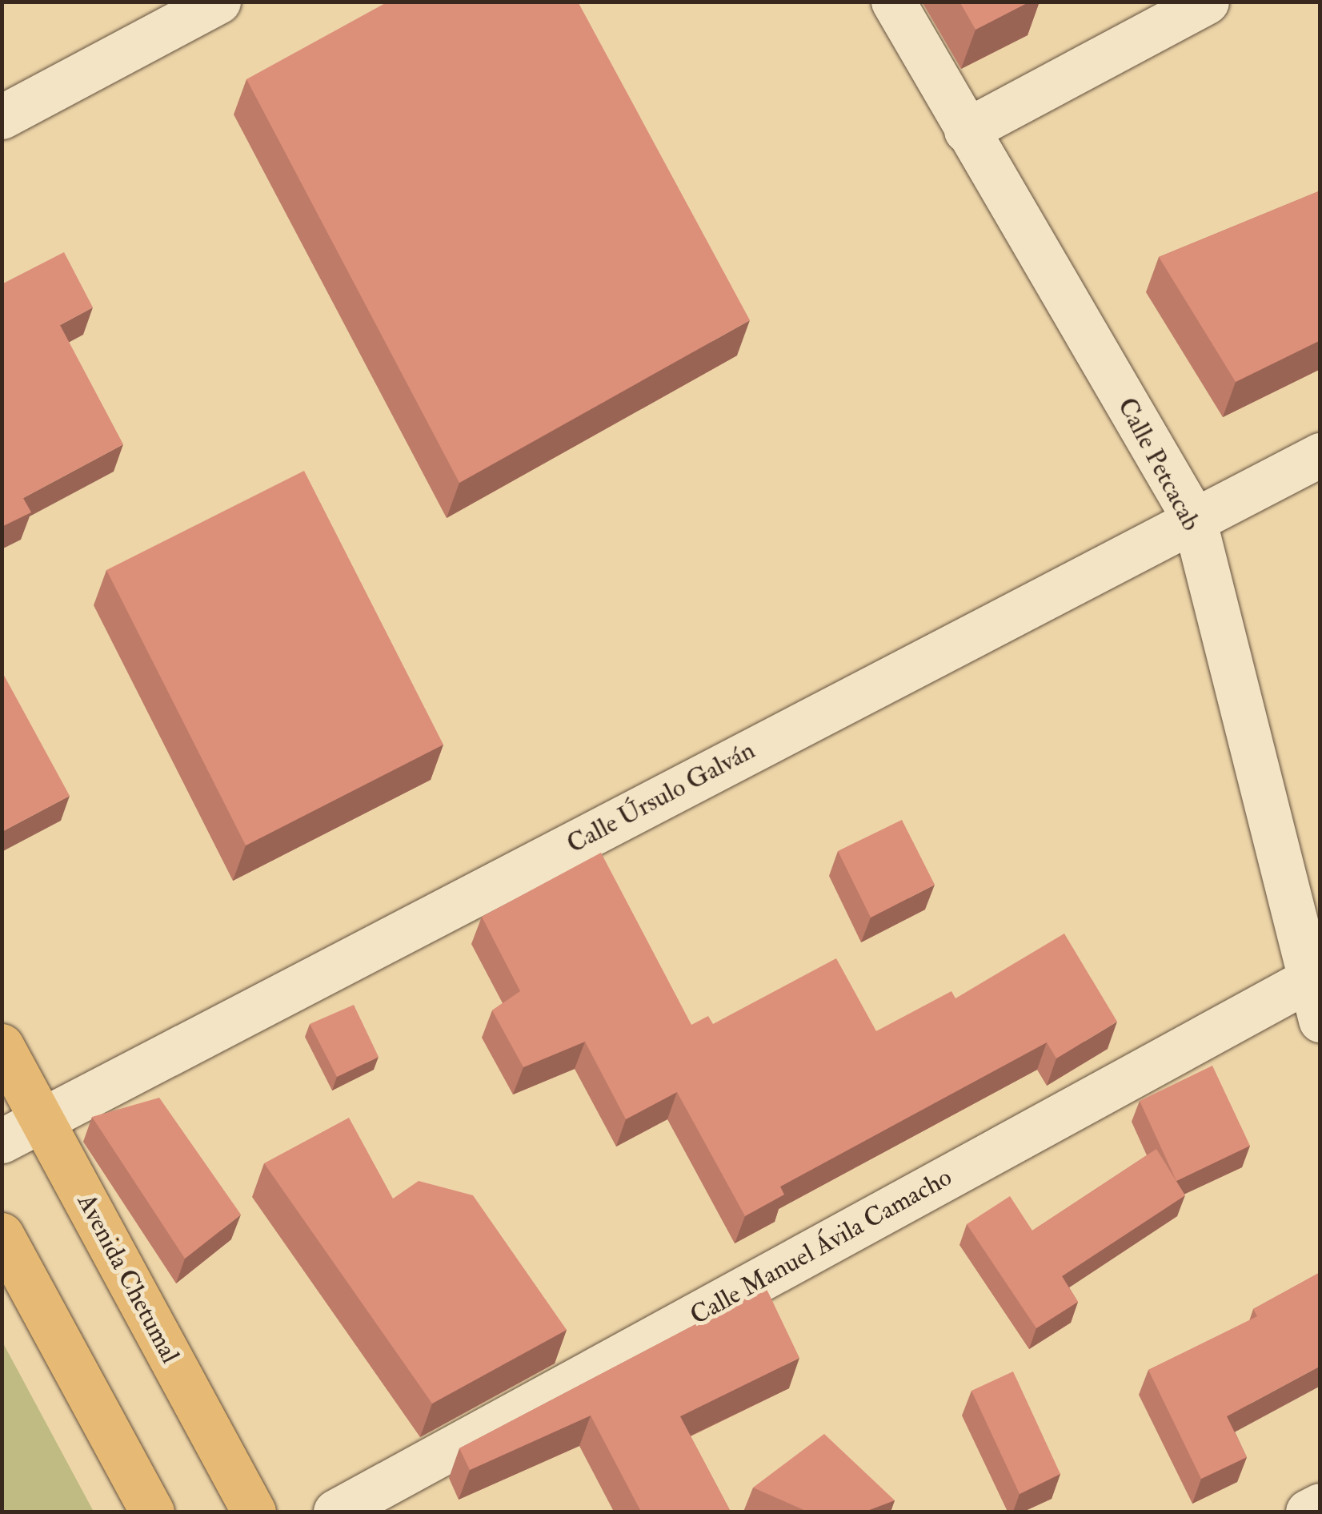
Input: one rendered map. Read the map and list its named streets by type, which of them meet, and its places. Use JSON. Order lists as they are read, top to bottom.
{
  "streets": {
    "main road": ["Avenida Chetumal"],
    "street": ["Calle Petcacab", "Calle Úrsulo Galván", "Calle Manuel Ávila Camacho"]
  },
  "crossings": [
    ["Calle Petcacab", "Calle Úrsulo Galván"],
    ["Calle Petcacab", "Calle Manuel Ávila Camacho"],
    ["Calle Úrsulo Galván", "Avenida Chetumal"]
  ]
}
